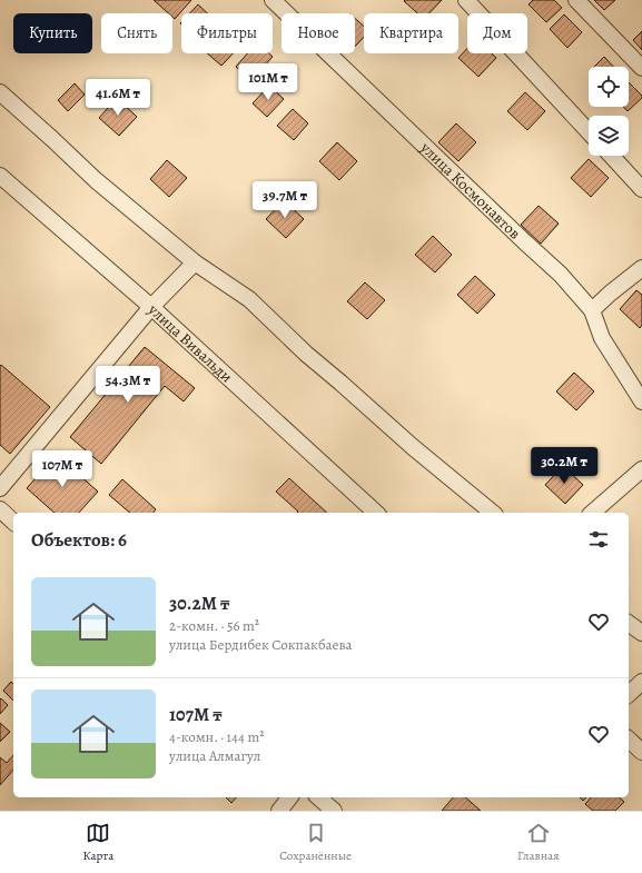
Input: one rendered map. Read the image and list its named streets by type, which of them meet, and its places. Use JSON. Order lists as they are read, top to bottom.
{
  "streets": {
    "street": ["улица Космонавтов", "улица Вивальди"]
  },
  "page": {
    "chip": [
      "Купить",
      "Снять",
      "Фильтры",
      "Новое",
      "Квартира",
      "Дом"
    ],
    "price": [
      "101M ₸",
      "41.6M ₸",
      "39.7M ₸",
      "54.3M ₸",
      "30.2M ₸",
      "107M ₸"
    ],
    "heading": "Объектов: 6",
    "list": [
      {
        "name": "30.2M ₸",
        "note": "2-комн. · 56 m² · улица Бердибек Сокпакбаева"
      },
      {
        "name": "107M ₸",
        "note": "4-комн. · 144 m² · улица Алмагул"
      }
    ],
    "tabs": ["Карта", "Сохранённые", "Главная"]
  }
}
